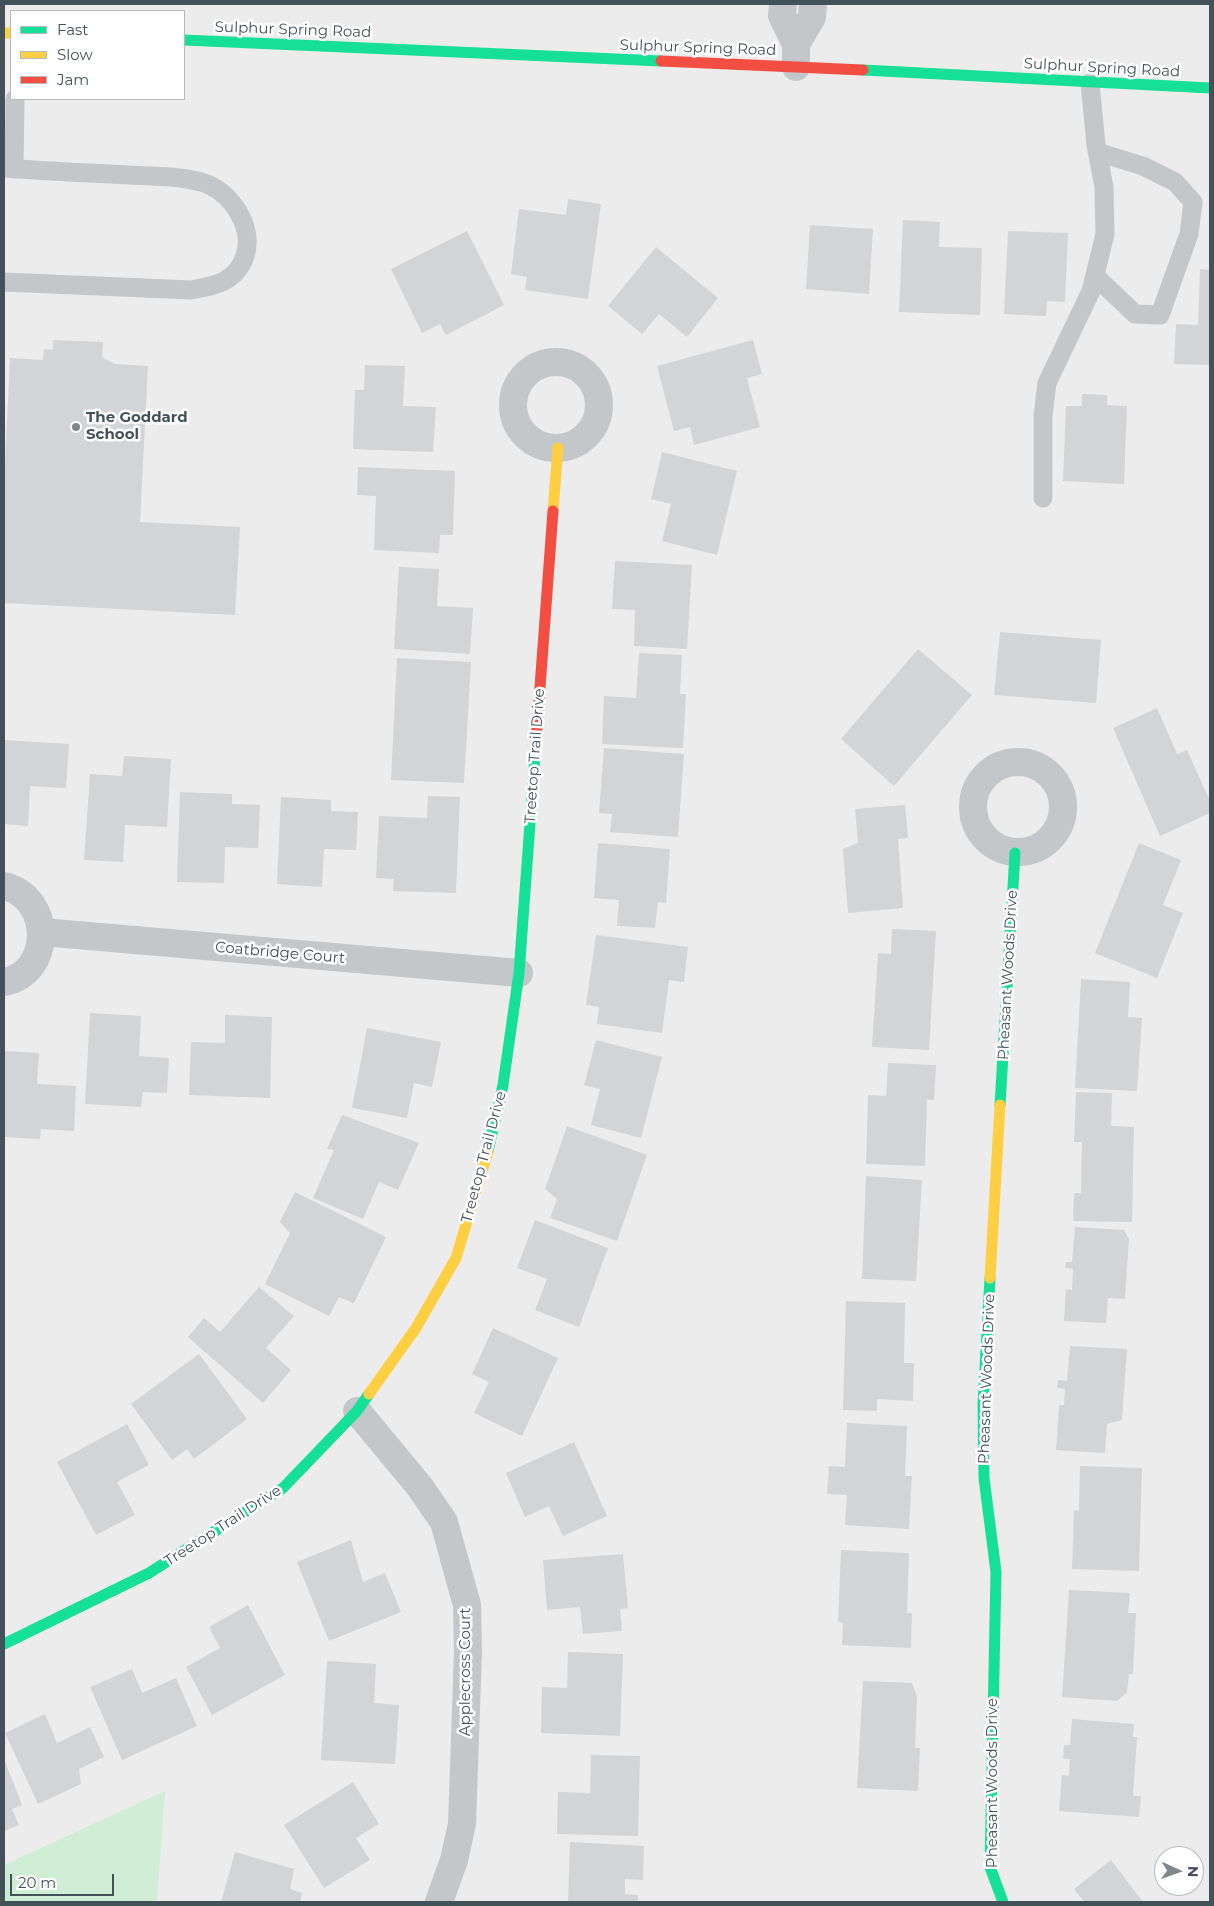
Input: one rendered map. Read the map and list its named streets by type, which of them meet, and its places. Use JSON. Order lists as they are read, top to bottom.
{
  "streets": {
    "street": [
      "Sulphur Spring Road",
      "Treetop Trail Drive",
      "Coatbridge Court",
      "Pheasant Woods Drive",
      "Applecross Court"
    ]
  },
  "crossings": [
    ["Treetop Trail Drive", "Coatbridge Court"],
    ["Treetop Trail Drive", "Applecross Court"]
  ],
  "places": ["The Goddard School"],
  "legend": ["Fast", "Slow", "Jam"],
  "scale_bar": "20 m",
  "north": "right"
}
